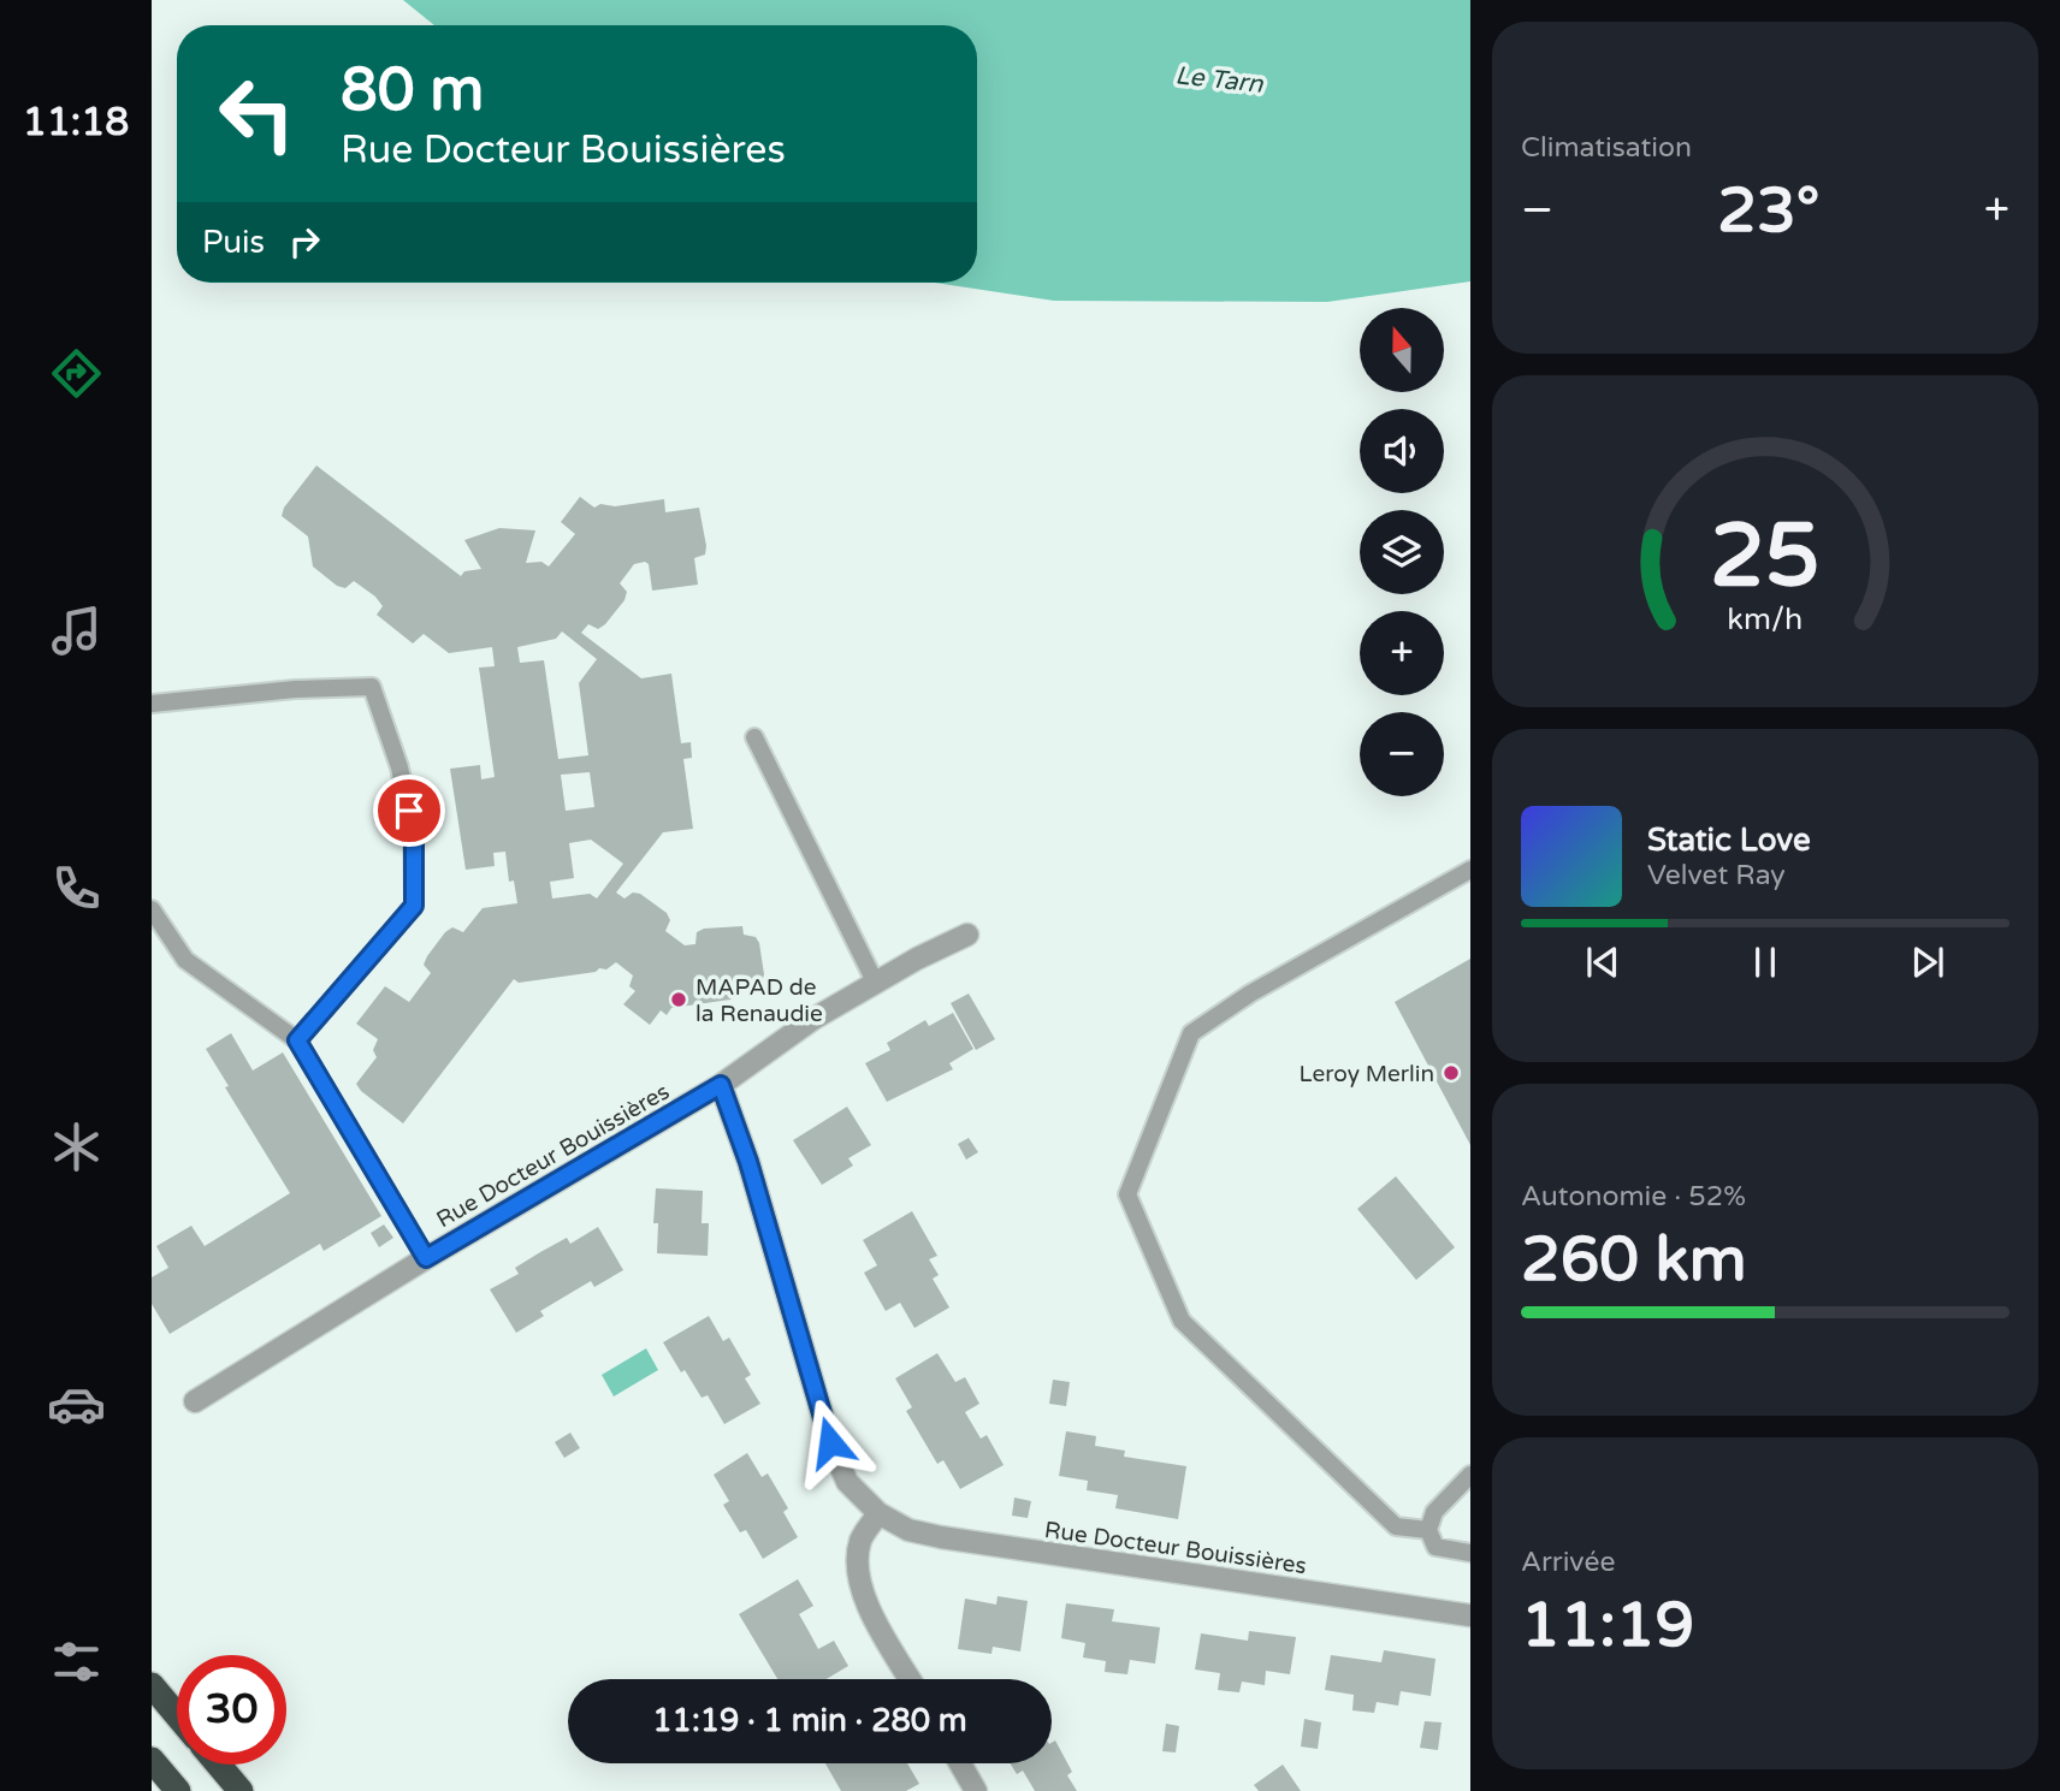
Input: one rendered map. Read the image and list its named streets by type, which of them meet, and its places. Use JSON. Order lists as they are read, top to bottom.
{
  "streets": {
    "street": ["Rue Docteur Bouissières"]
  },
  "water": ["Le Tarn"],
  "places": ["MAPAD de la Renaudie", "Leroy Merlin"],
  "north": "top",
  "page": {
    "tabs": "11:18",
    "tile": [
      "Climatisation",
      ["Autonomie · 52%", "260 km"],
      ["Arrivée", "11:19"]
    ],
    "turn": ["80 m", "Rue Docteur Bouissières"],
    "heat": ["−", "23°", "+"],
    "then": "Puis",
    "map_buttons": ["+", "−"],
    "song": ["Static Love", "Velvet Ray"],
    "limit": "30",
    "trip": "11:19 · 1 min · 280 m",
    "gauge": ["25", "km/h"]
  }
}
